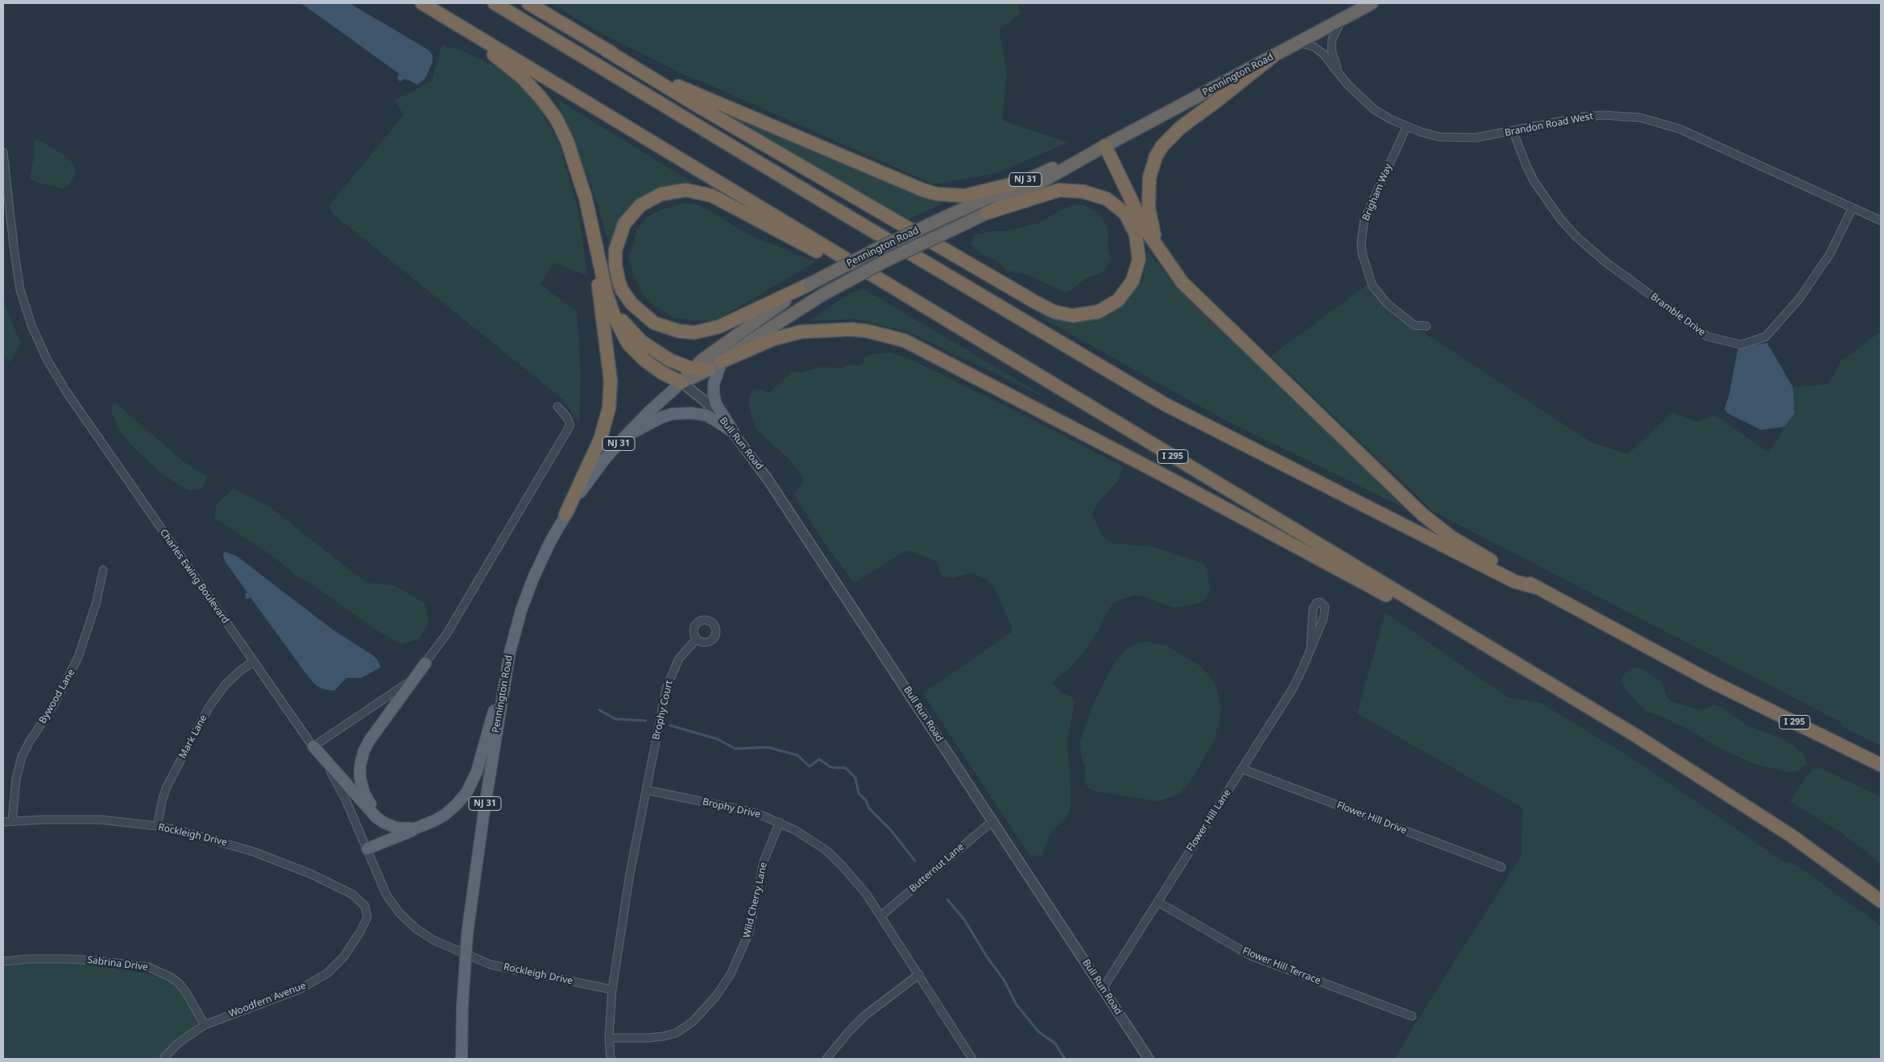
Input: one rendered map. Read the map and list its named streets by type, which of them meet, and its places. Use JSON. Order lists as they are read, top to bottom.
{
  "streets": {
    "highway": ["Pennington Road", "NJ 31", "I 295"],
    "street": [
      "Brandon Road West",
      "Brigham Way",
      "Bramble Drive",
      "Bull Run Road",
      "Charles Ewing Boulevard",
      "Bywood Lane",
      "Brophy Court",
      "Mark Lane",
      "Brophy Drive",
      "Flower Hill Drive",
      "Flower Hill Lane",
      "Rockleigh Drive",
      "Butternut Lane",
      "Wild Cherry Lane",
      "Sabrina Drive",
      "Flower Hill Terrace",
      "Woodfern Avenue"
    ]
  },
  "crossings": [
    ["Pennington Road", "Brandon Road West"],
    ["Pennington Road", "Bull Run Road"],
    ["Pennington Road", "Charles Ewing Boulevard"],
    ["Pennington Road", "Rockleigh Drive"],
    ["Brandon Road West", "Brigham Way"],
    ["Brandon Road West", "Bramble Drive"],
    ["Bull Run Road", "Flower Hill Lane"],
    ["Bull Run Road", "Butternut Lane"],
    ["Charles Ewing Boulevard", "Mark Lane"],
    ["Charles Ewing Boulevard", "Rockleigh Drive"],
    ["Bywood Lane", "Rockleigh Drive"],
    ["Brophy Court", "Brophy Drive"],
    ["Mark Lane", "Rockleigh Drive"],
    ["Brophy Drive", "Butternut Lane"],
    ["Brophy Drive", "Wild Cherry Lane"],
    ["Flower Hill Drive", "Flower Hill Lane"],
    ["Flower Hill Lane", "Flower Hill Terrace"],
    ["Rockleigh Drive", "Woodfern Avenue"],
    ["Sabrina Drive", "Woodfern Avenue"]
  ]
}
